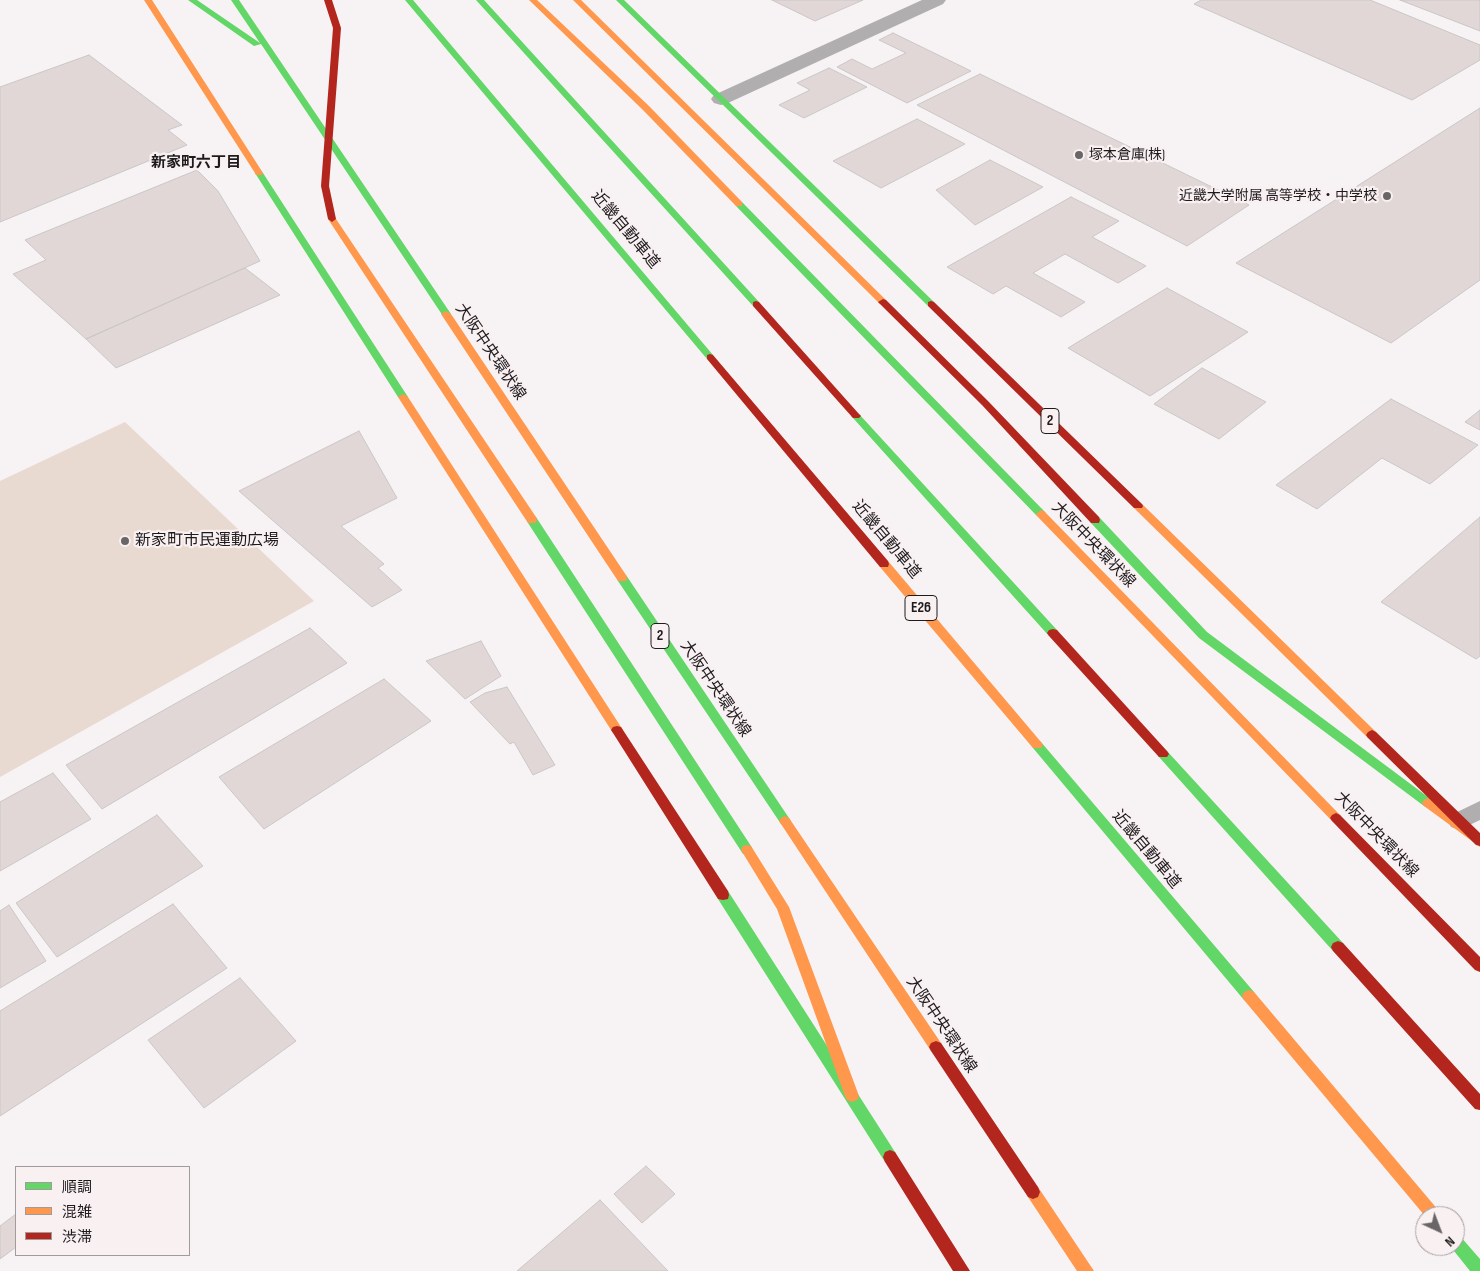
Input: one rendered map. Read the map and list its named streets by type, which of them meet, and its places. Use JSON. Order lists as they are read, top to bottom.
{
  "streets": {
    "main road": [
      "近畿自動車道",
      "大阪中央環状線",
      "2",
      "E26"
    ]
  },
  "districts": ["新家町六丁目"],
  "places": ["塚本倉庫(株)", "近畿大学附属 高等学校・中学校", "新家町市民運動広場"],
  "legend": ["順調", "混雑", "渋滞"],
  "north": "bottom right"
}
